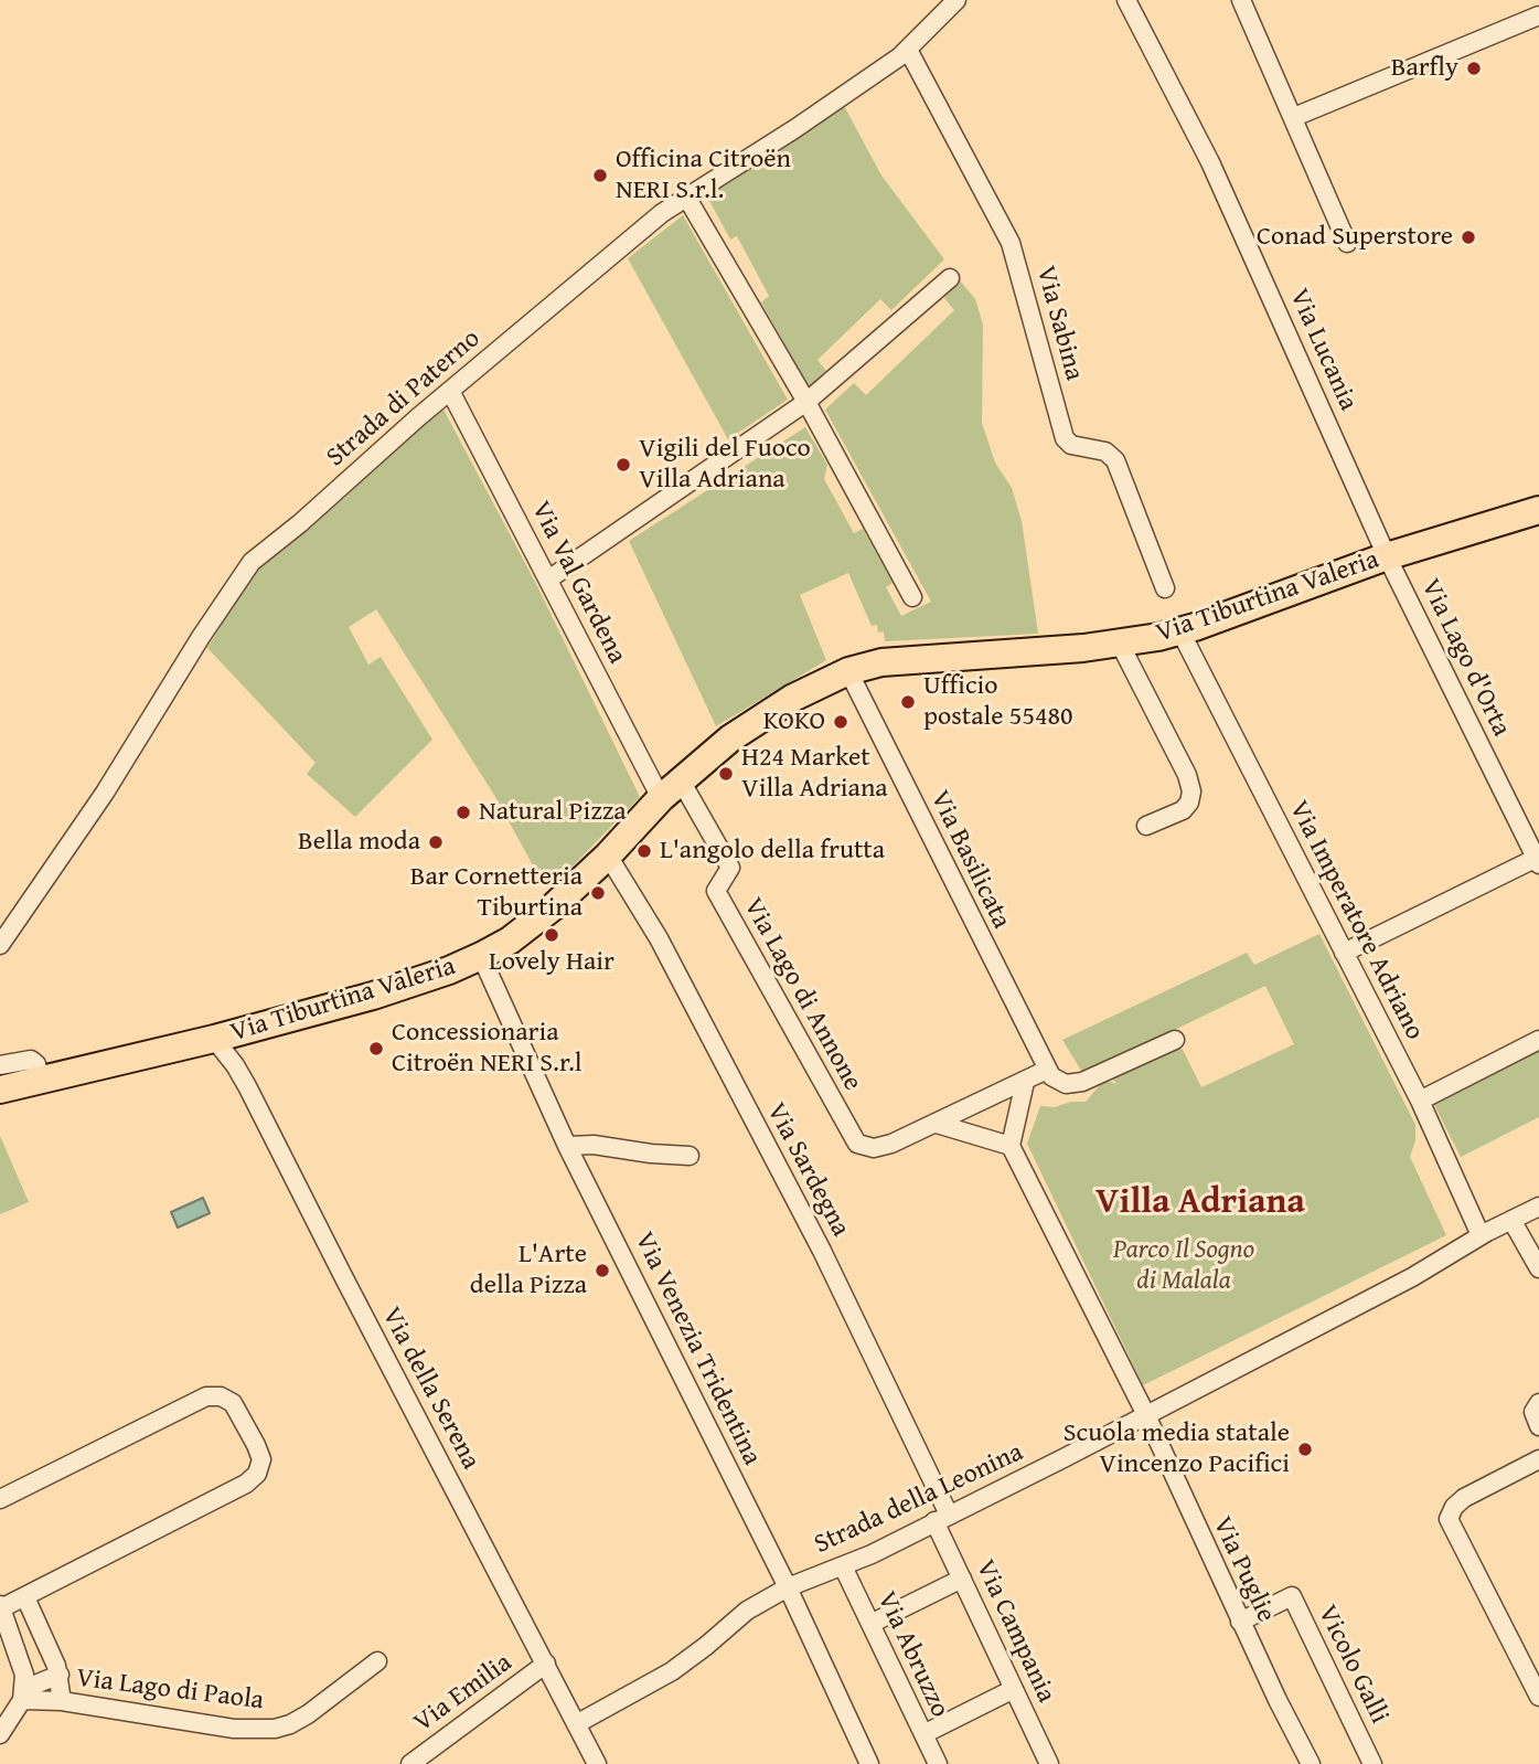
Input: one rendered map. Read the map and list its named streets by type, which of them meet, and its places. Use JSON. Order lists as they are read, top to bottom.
{
  "streets": {
    "main road": ["Via Tiburtina Valeria"],
    "street": [
      "Via Sabina",
      "Via Lucania",
      "Strada di Paterno",
      "Via Val Gardena",
      "Via Lago d'Orta",
      "Via Basilicata",
      "Via Imperatore Adriano",
      "Via Lago di Annone",
      "Via Sardegna",
      "Via Venezia Tridentina",
      "Via della Serena",
      "Strada della Leonina",
      "Via Puglie",
      "Via Campania",
      "Via Abruzzo",
      "Vicolo Galli",
      "Via Lago di Paola",
      "Via Emilia"
    ]
  },
  "crossings": [
    ["Via Sabina", "Strada di Paterno"],
    ["Via Lucania", "Via Tiburtina Valeria"],
    ["Via Lucania", "Via Lago d'Orta"],
    ["Strada di Paterno", "Via Val Gardena"],
    ["Via Val Gardena", "Via Tiburtina Valeria"],
    ["Via Val Gardena", "Via Lago di Annone"],
    ["Via Tiburtina Valeria", "Via Lago d'Orta"],
    ["Via Tiburtina Valeria", "Via Basilicata"],
    ["Via Tiburtina Valeria", "Via Imperatore Adriano"],
    ["Via Tiburtina Valeria", "Via Lago di Annone"],
    ["Via Tiburtina Valeria", "Via Sardegna"],
    ["Via Tiburtina Valeria", "Via Venezia Tridentina"],
    ["Via Tiburtina Valeria", "Via della Serena"],
    ["Via Imperatore Adriano", "Strada della Leonina"],
    ["Via Sardegna", "Strada della Leonina"],
    ["Via Sardegna", "Via Campania"],
    ["Via Venezia Tridentina", "Strada della Leonina"],
    ["Via della Serena", "Strada della Leonina"],
    ["Via della Serena", "Via Emilia"],
    ["Strada della Leonina", "Via Puglie"],
    ["Strada della Leonina", "Via Campania"],
    ["Strada della Leonina", "Via Abruzzo"],
    ["Via Puglie", "Vicolo Galli"]
  ],
  "districts": ["Villa Adriana"],
  "parks": ["Parco Il Sogno di Malala"],
  "places": [
    "Barfly",
    "Officina Citroën NERI S.r.l.",
    "Conad Superstore",
    "Vigili del Fuoco Villa Adriana",
    "Ufficio postale 55480",
    "KOKO",
    "H24 Market Villa Adriana",
    "Natural Pizza",
    "Bella moda",
    "L'angolo della frutta",
    "Bar Cornetteria Tiburtina",
    "Lovely Hair",
    "Concessionaria Citroën NERI S.r.l",
    "L'Arte della Pizza",
    "Scuola media statale Vincenzo Pacifici"
  ]
}
